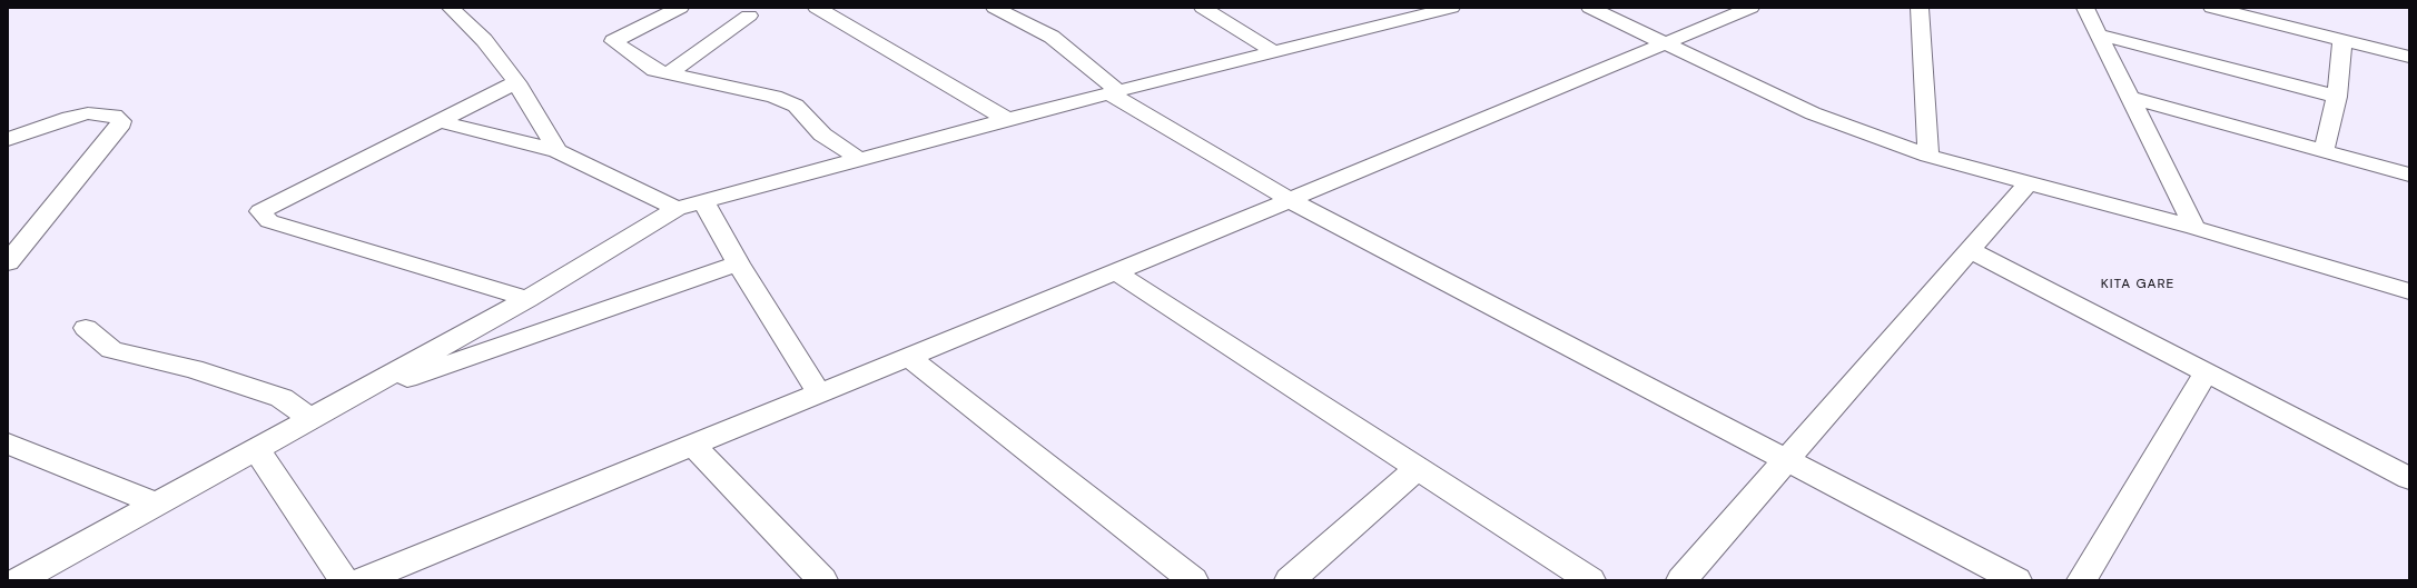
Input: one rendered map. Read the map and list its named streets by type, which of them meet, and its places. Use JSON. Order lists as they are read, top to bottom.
{
  "districts": ["KITA GARE"]
}
